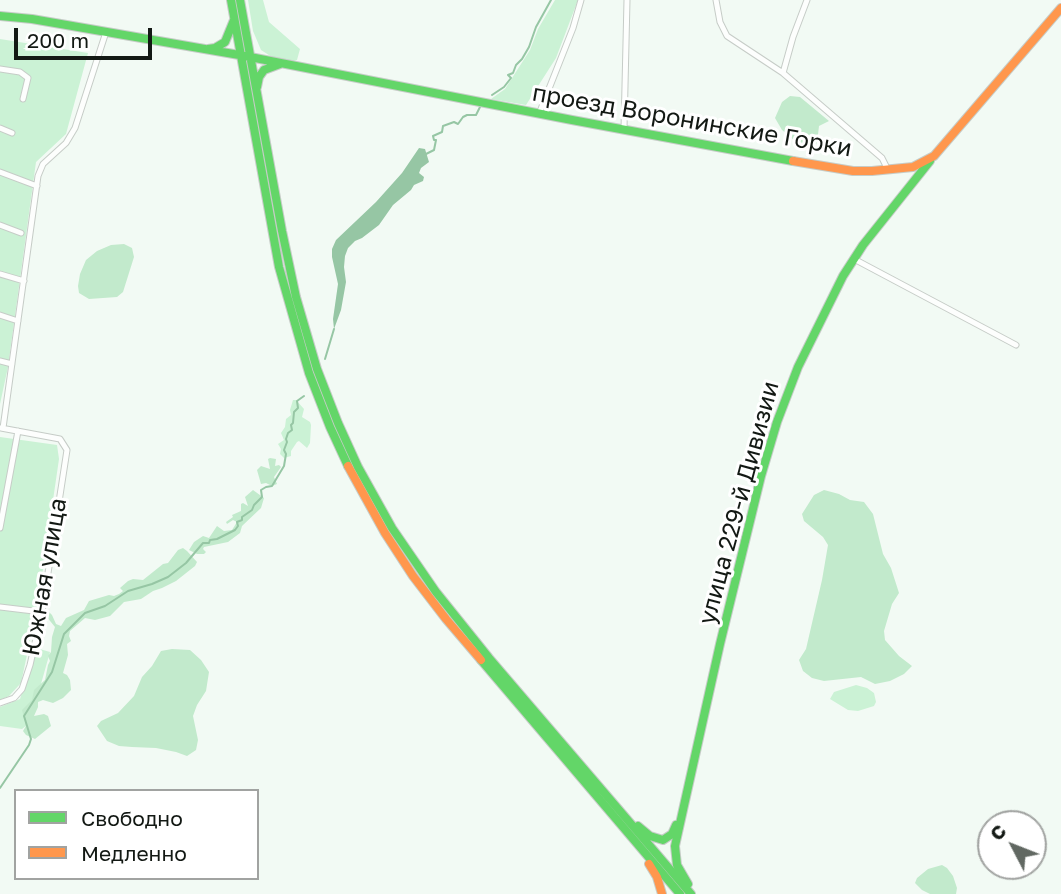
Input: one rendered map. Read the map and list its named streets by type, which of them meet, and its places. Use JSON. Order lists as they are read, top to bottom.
{
  "streets": {
    "main road": ["проезд Воронинские Горки", "улица 229-й Дивизии"],
    "street": ["Южная улица"]
  },
  "crossings": [
    ["проезд Воронинские Горки", "улица 229-й Дивизии"]
  ],
  "legend": ["Свободно", "Медленно"],
  "scale_bar": "200 m",
  "north": "top left"
}
